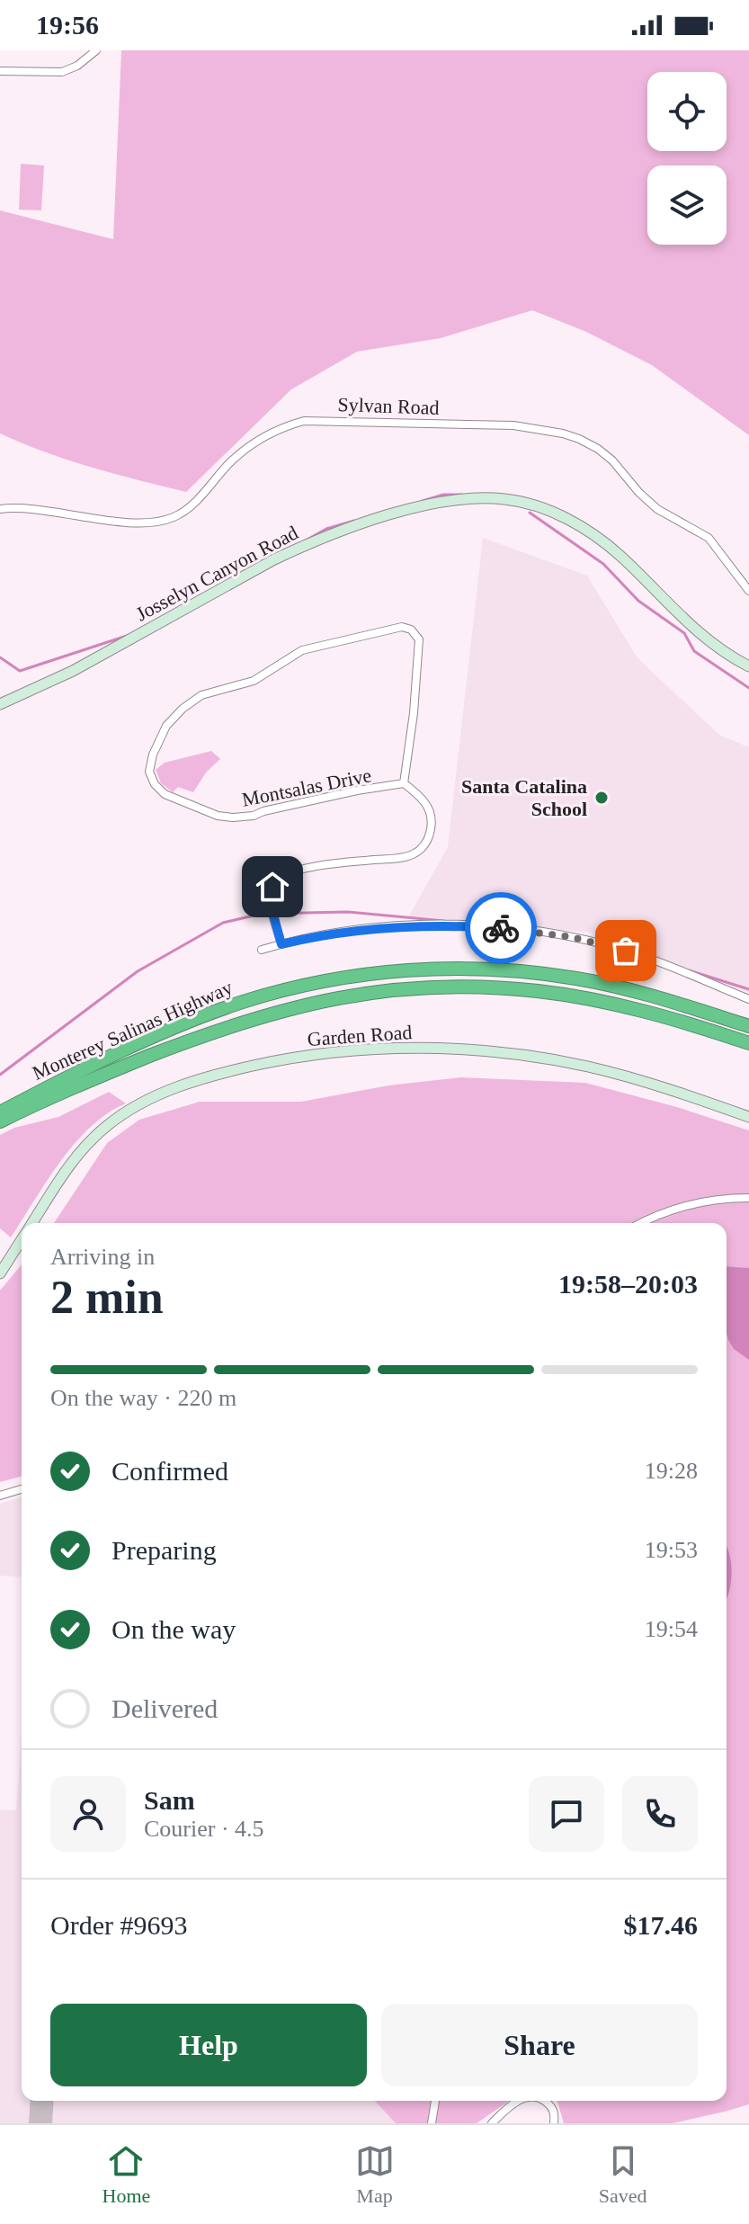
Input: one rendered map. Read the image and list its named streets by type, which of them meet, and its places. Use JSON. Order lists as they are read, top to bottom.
{
  "streets": {
    "highway": ["Monterey Salinas Highway"],
    "street": [
      "Sylvan Road",
      "Josselyn Canyon Road",
      "Montsalas Drive",
      "Garden Road"
    ]
  },
  "places": ["Santa Catalina School"],
  "page": {
    "status": "19:56",
    "heading": ["2 min", "Arriving in", "19:58–20:03"],
    "panel": [
      "Sam",
      "Courier · 4.5",
      "Order #9693",
      "$17.46"
    ],
    "bar": "On the way · 220 m",
    "list": [
      ["Confirmed", "19:28"],
      ["Preparing", "19:53"],
      ["On the way", "19:54"],
      "Delivered"
    ],
    "buttons": ["Help", "Share"],
    "tabs": ["Home", "Map", "Saved"]
  }
}
